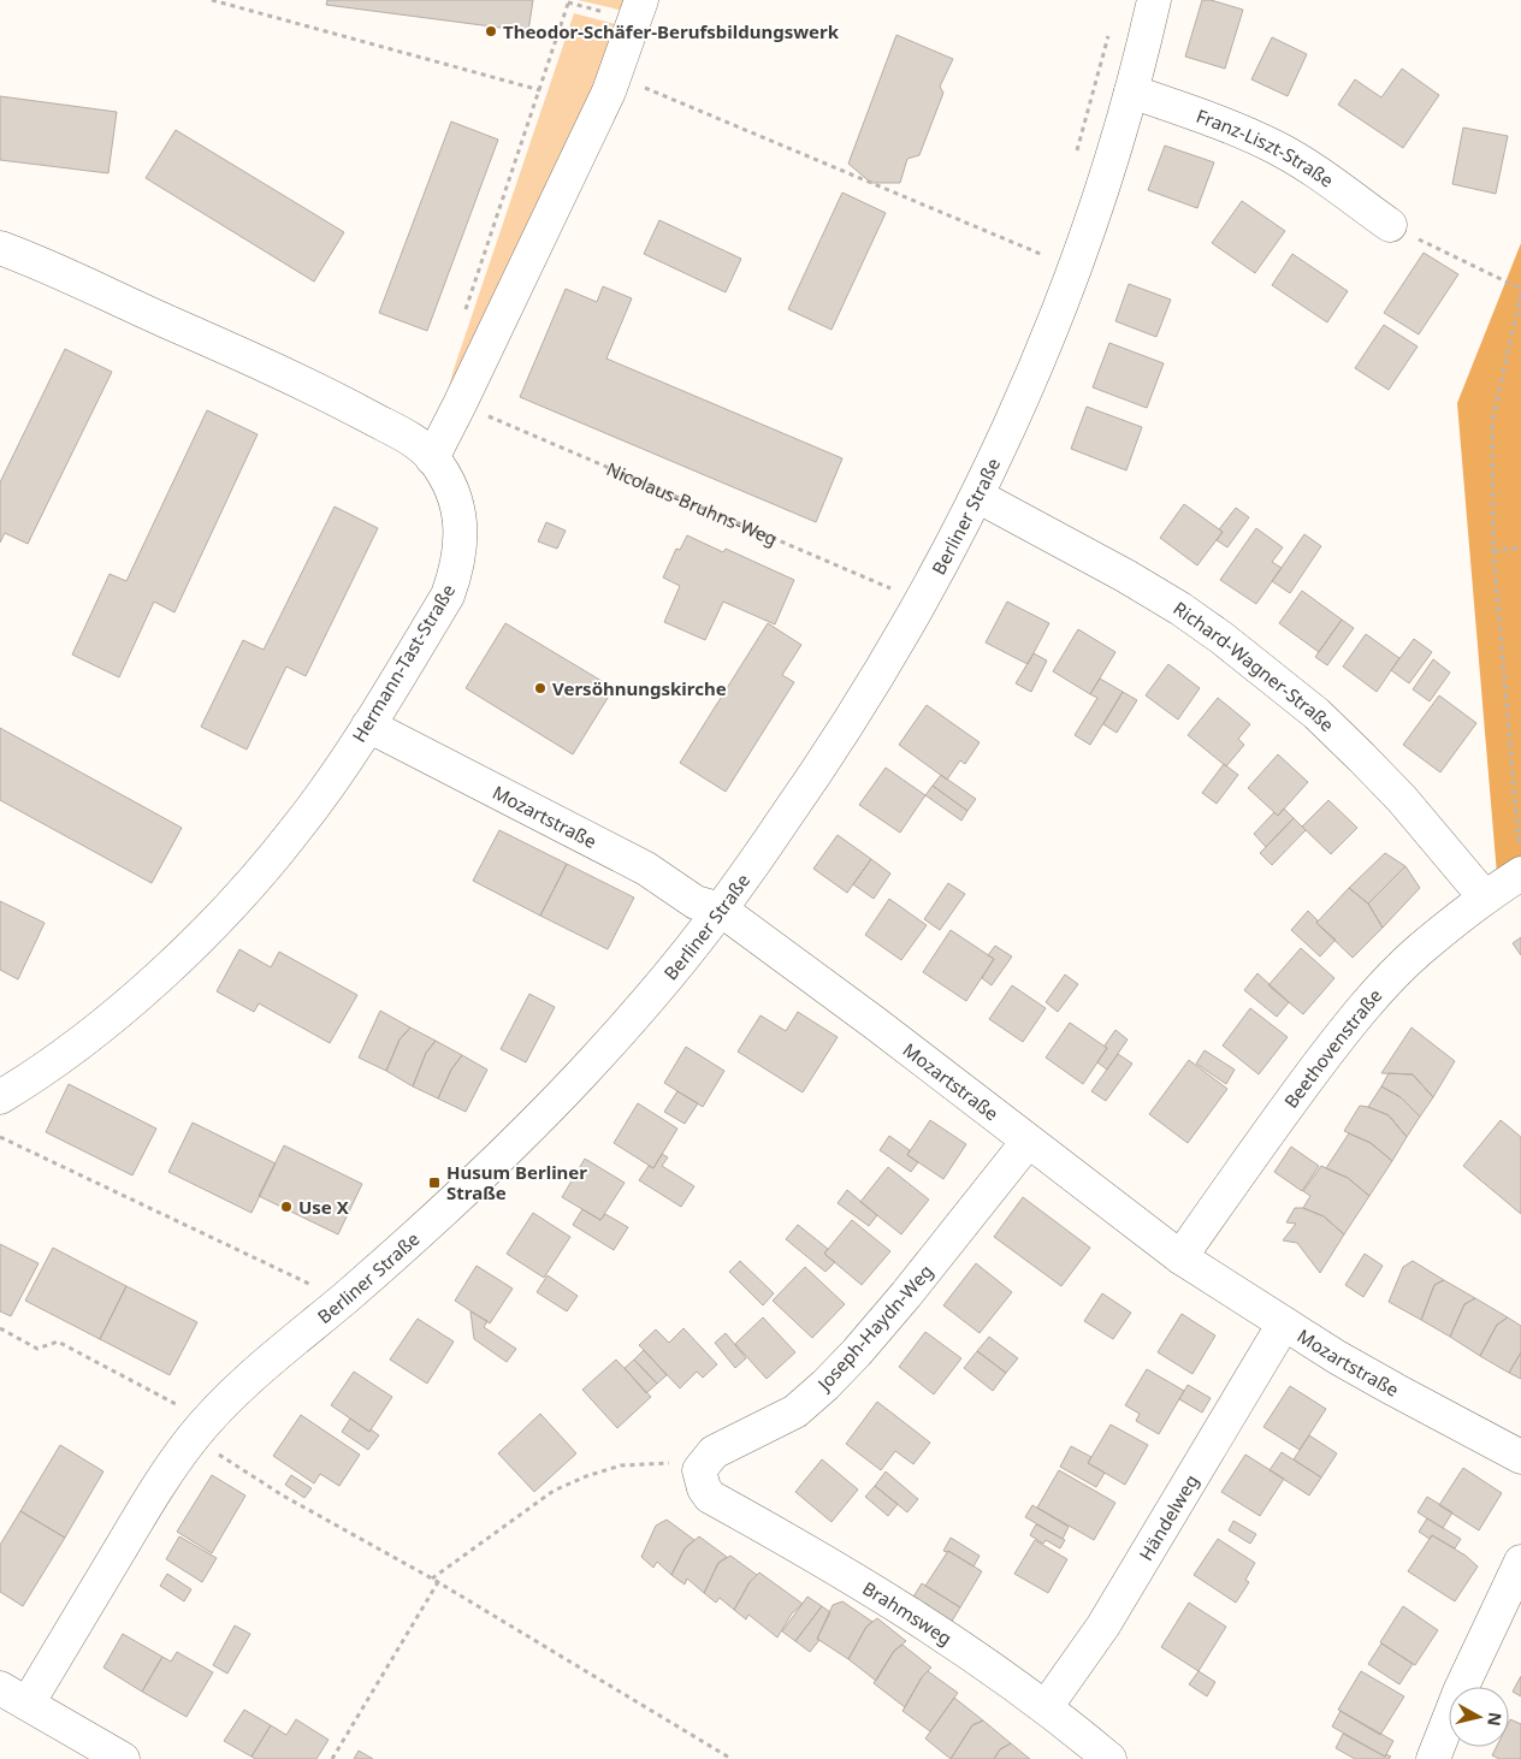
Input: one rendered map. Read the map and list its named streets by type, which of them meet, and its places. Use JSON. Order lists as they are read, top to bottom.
{
  "streets": {
    "street": [
      "Franz-Liszt-Straße",
      "Berliner Straße",
      "Hermann-Tast-Straße",
      "Richard-Wagner-Straße",
      "Mozartstraße",
      "Beethovenstraße",
      "Joseph-Haydn-Weg",
      "Händelweg",
      "Brahmsweg"
    ],
    "path": ["Nicolaus-Bruhns-Weg"]
  },
  "crossings": [
    ["Franz-Liszt-Straße", "Berliner Straße"],
    ["Nicolaus-Bruhns-Weg", "Berliner Straße"],
    ["Berliner Straße", "Richard-Wagner-Straße"],
    ["Berliner Straße", "Mozartstraße"],
    ["Hermann-Tast-Straße", "Mozartstraße"],
    ["Richard-Wagner-Straße", "Beethovenstraße"],
    ["Mozartstraße", "Beethovenstraße"],
    ["Mozartstraße", "Joseph-Haydn-Weg"],
    ["Mozartstraße", "Händelweg"],
    ["Joseph-Haydn-Weg", "Brahmsweg"],
    ["Händelweg", "Brahmsweg"]
  ],
  "places": {
    "other": ["Theodor-Schäfer-Berufsbildungswerk", "Versöhnungskirche", "Use X"],
    "transit": ["Husum Berliner Straße"]
  },
  "north": "right"
}
